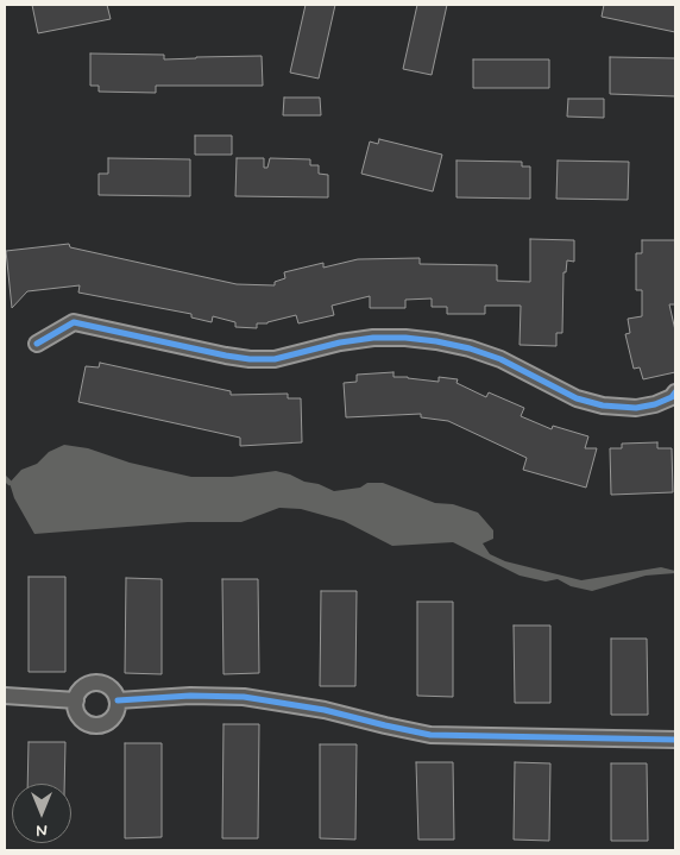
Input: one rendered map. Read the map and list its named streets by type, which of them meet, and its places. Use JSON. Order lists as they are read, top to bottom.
{
  "north": "bottom"
}
